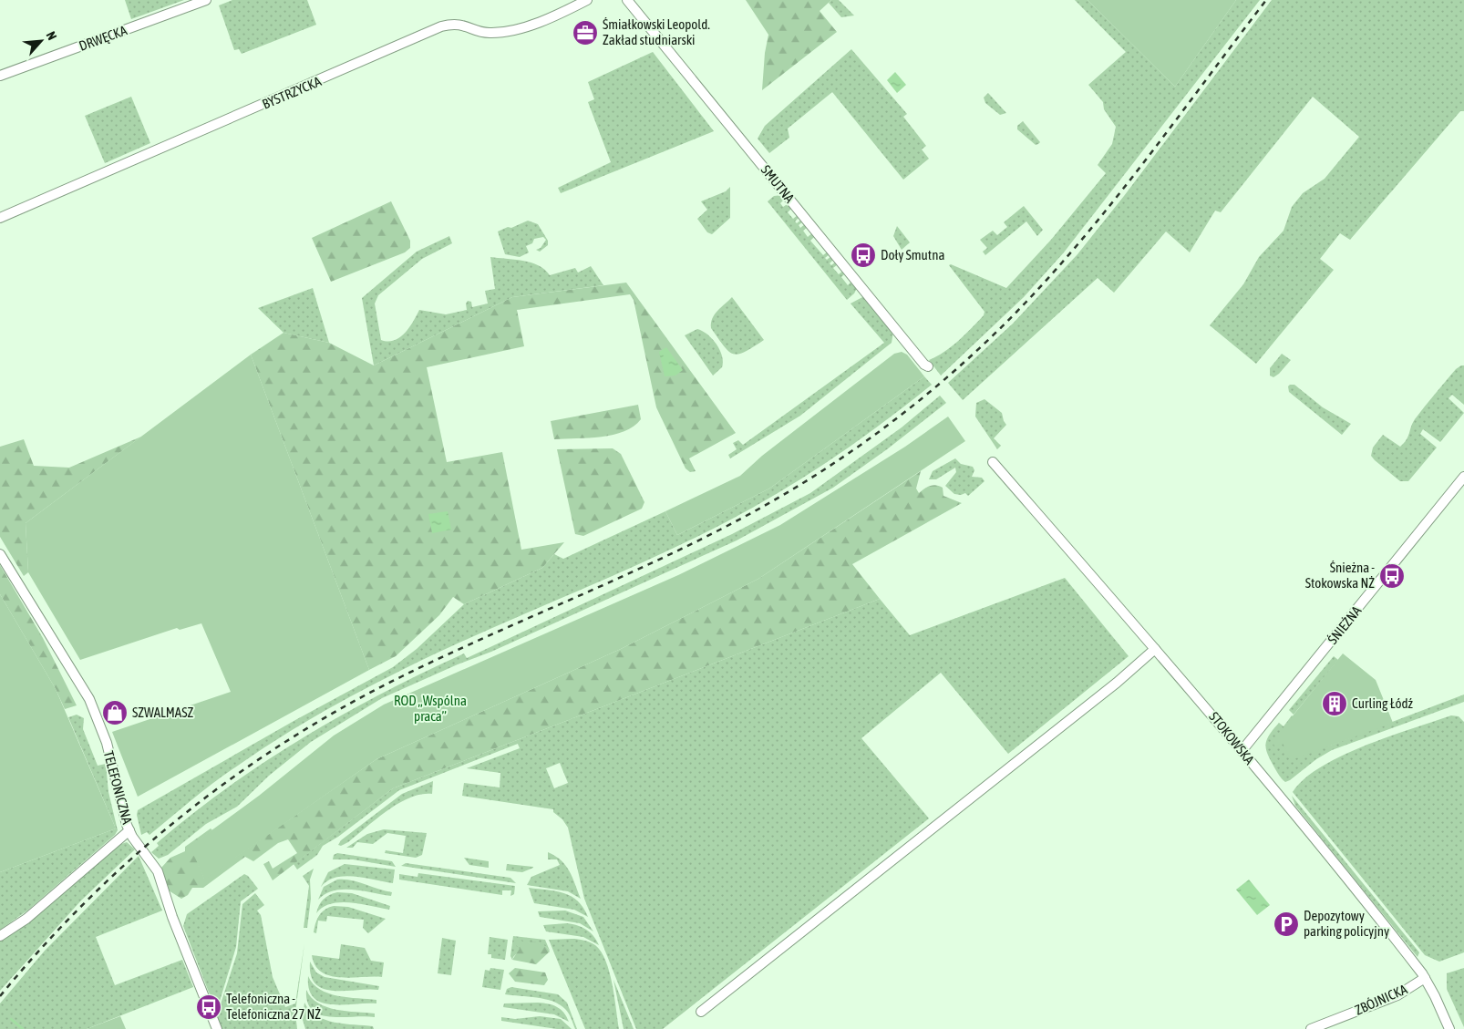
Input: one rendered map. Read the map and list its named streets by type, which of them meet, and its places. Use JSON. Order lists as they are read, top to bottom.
{
  "streets": {
    "street": [
      "DRWĘCKA",
      "BYSTRZYCKA",
      "SMUTNA",
      "ŚNIEŻNA",
      "STOKOWSKA",
      "TELEFONICZNA",
      "ZBÓJNICKA"
    ]
  },
  "crossings": [
    ["ŚNIEŻNA", "STOKOWSKA"],
    ["STOKOWSKA", "ZBÓJNICKA"]
  ],
  "parks": ["ROD „Wspólna praca”"],
  "places": {
    "office": ["Śmiałkowski Leopold. Zakład studniarski"],
    "bus stop": ["Doły Smutna", "Śnieżna - Stokowska NŻ", "Telefoniczna - Telefoniczna 27 NŻ"],
    "building": ["Curling Łódź"],
    "shop": ["SZWALMASZ"],
    "parking": ["Depozytowy parking policyjny"]
  },
  "north": "top right"
}
